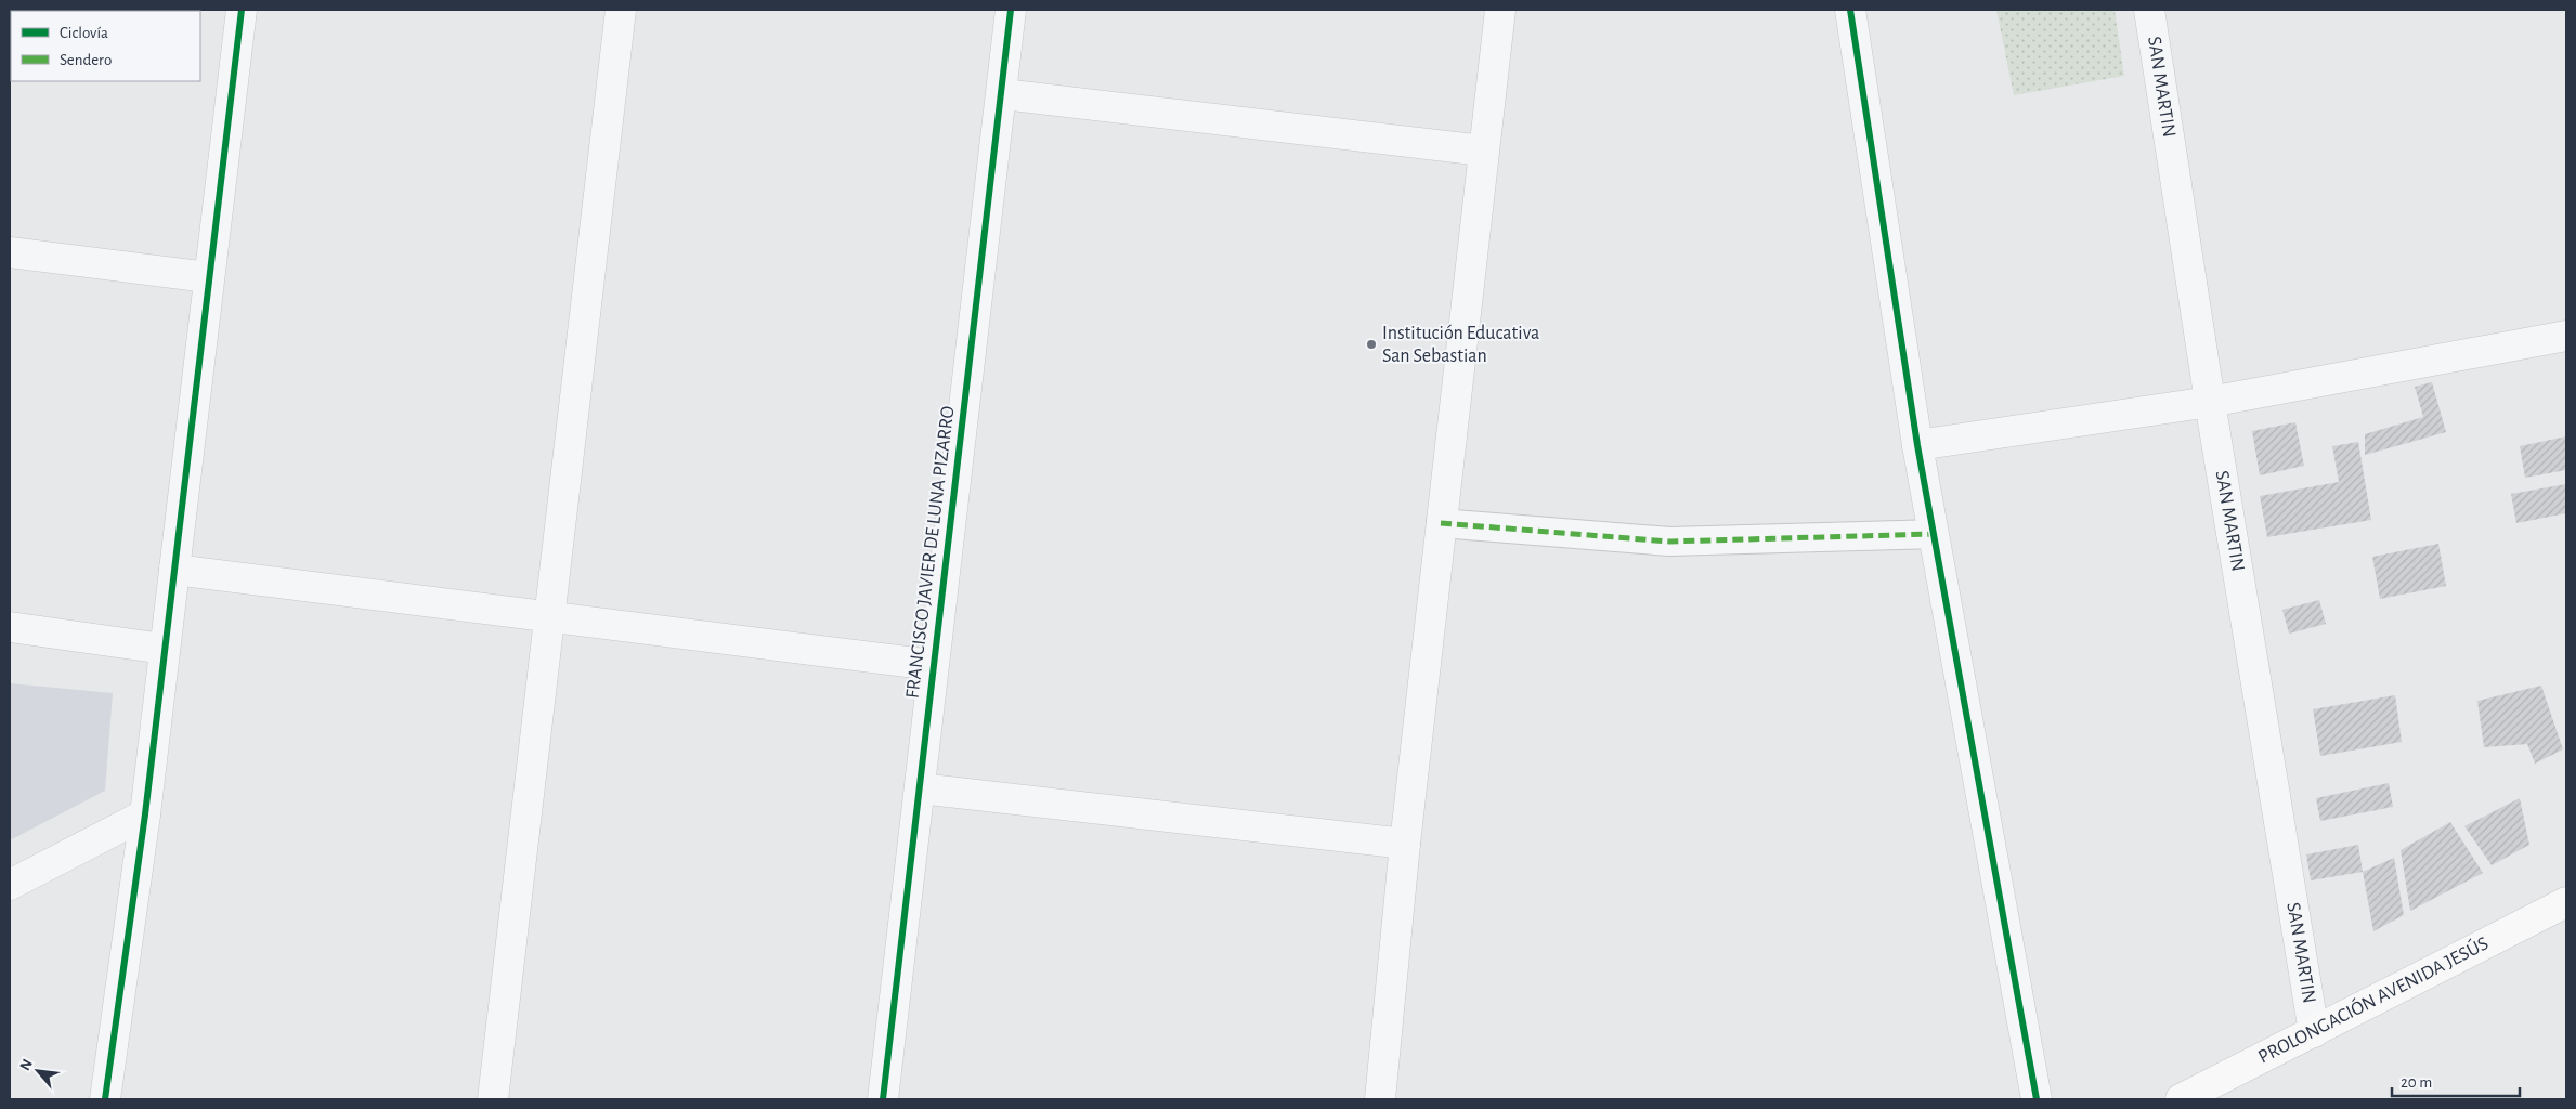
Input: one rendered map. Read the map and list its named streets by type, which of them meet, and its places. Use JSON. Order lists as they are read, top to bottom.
{
  "streets": {
    "main road": ["PROLONGACIÓN AVENIDA JESÚS"],
    "street": ["SAN MARTIN", "FRANCISCO JAVIER DE LUNA PIZARRO"]
  },
  "crossings": [
    ["SAN MARTIN", "PROLONGACIÓN AVENIDA JESÚS"]
  ],
  "places": ["Institución Educativa San Sebastian"],
  "legend": ["Ciclovía", "Sendero"],
  "scale_bar": "20 m",
  "north": "top left"
}
